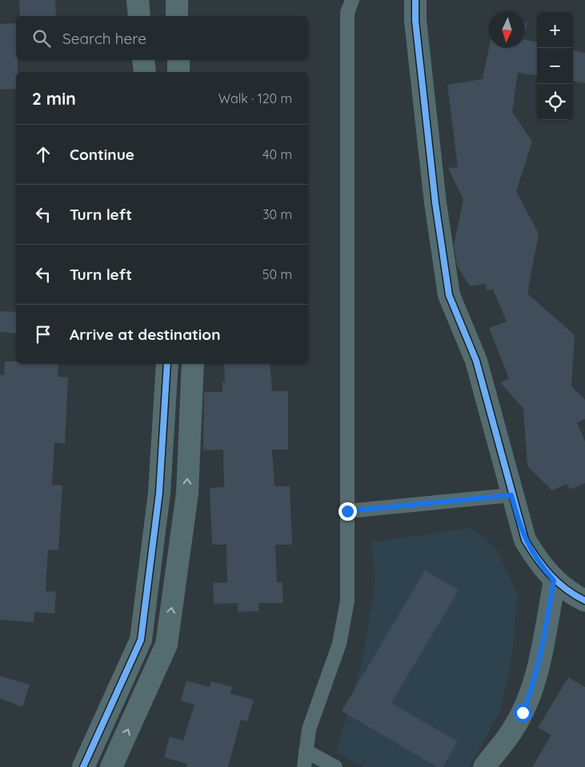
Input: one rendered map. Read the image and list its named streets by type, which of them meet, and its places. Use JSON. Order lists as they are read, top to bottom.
{
  "north": "bottom",
  "page": {
    "map_buttons": ["+", "−"],
    "search": "Search here",
    "heading": ["2 min", "Walk · 120 m"],
    "list": [
      ["Continue", "40 m"],
      ["Turn left", "30 m"],
      ["Turn left", "50 m"],
      "Arrive at destination"
    ]
  }
}
